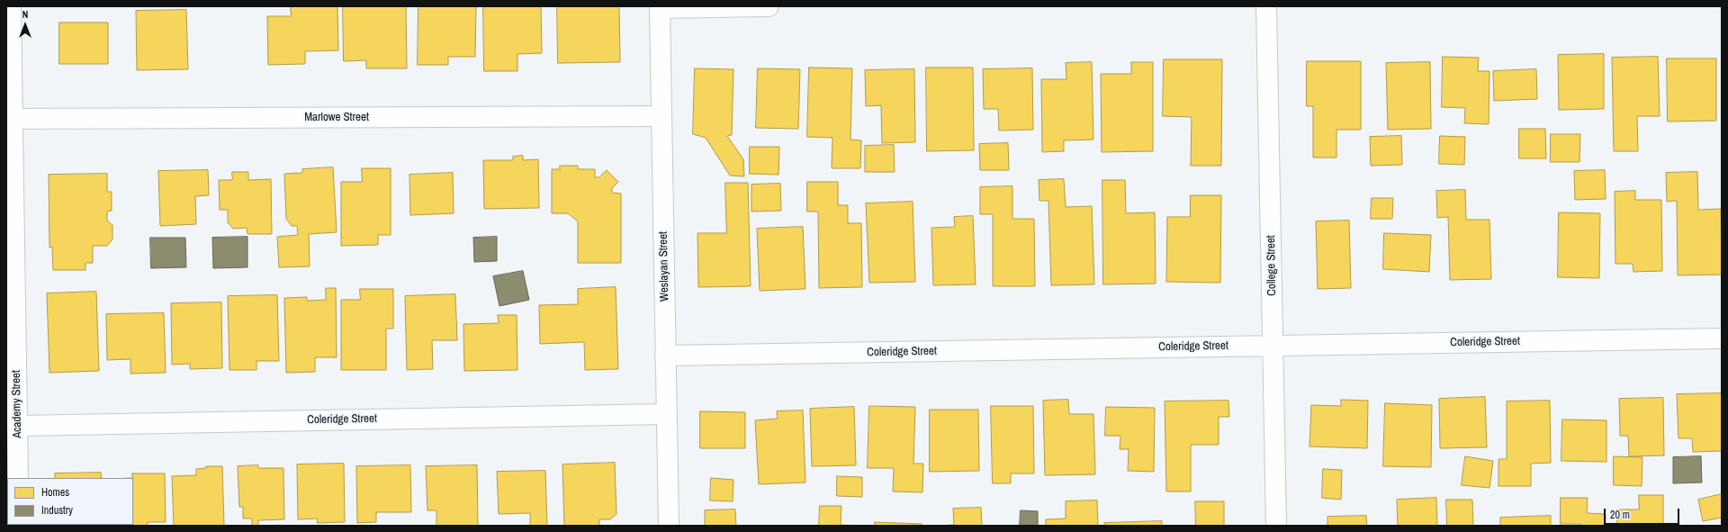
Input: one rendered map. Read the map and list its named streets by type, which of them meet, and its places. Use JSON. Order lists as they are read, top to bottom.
{
  "streets": {
    "street": [
      "Marlowe Street",
      "College Street",
      "Weslayan Street",
      "Coleridge Street",
      "Academy Street"
    ]
  },
  "crossings": [
    ["Marlowe Street", "Weslayan Street"],
    ["Marlowe Street", "Academy Street"],
    ["College Street", "Coleridge Street"],
    ["Weslayan Street", "Coleridge Street"],
    ["Coleridge Street", "Academy Street"]
  ],
  "legend": ["Homes", "Industry"],
  "scale_bar": "20 m",
  "north": "top"
}
